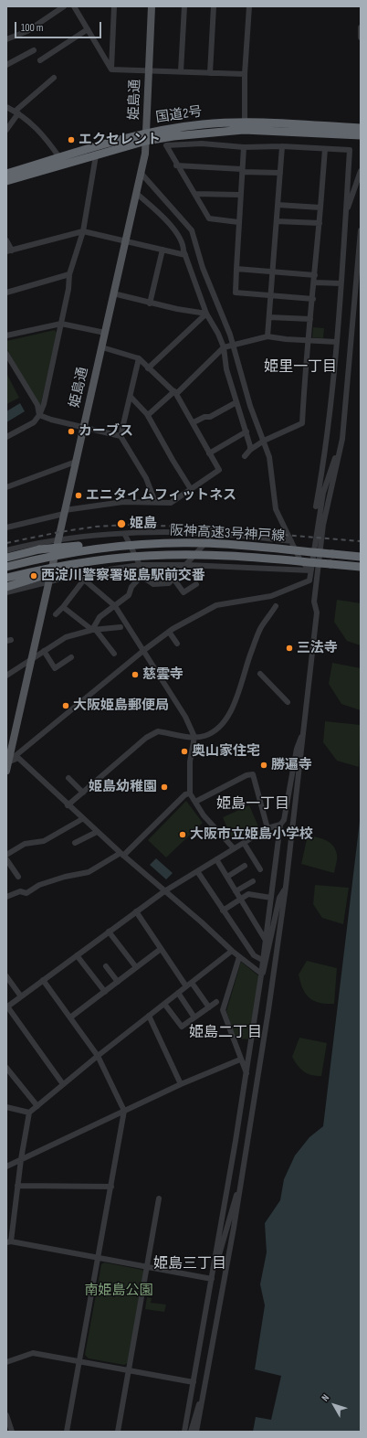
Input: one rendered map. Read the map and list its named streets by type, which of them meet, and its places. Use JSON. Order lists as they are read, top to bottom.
{
  "streets": {
    "highway": ["国道2号", "阪神高速3号神戸線"],
    "main road": ["姫島通"]
  },
  "crossings": [
    ["姫島通", "国道2号"]
  ],
  "districts": [
    "姫里一丁目",
    "姫島一丁目",
    "姫島二丁目",
    "姫島三丁目"
  ],
  "parks": ["南姫島公園"],
  "places": [
    "エクセレント",
    "カーブス",
    "エニタイムフィットネス",
    "姫島",
    "西淀川警察署姫島駅前交番",
    "三法寺",
    "慈雲寺",
    "大阪姫島郵便局",
    "奥山家住宅",
    "勝遍寺",
    "姫島幼稚園",
    "大阪市立姫島小学校"
  ],
  "scale_bar": "100 m",
  "north": "top left"
}
